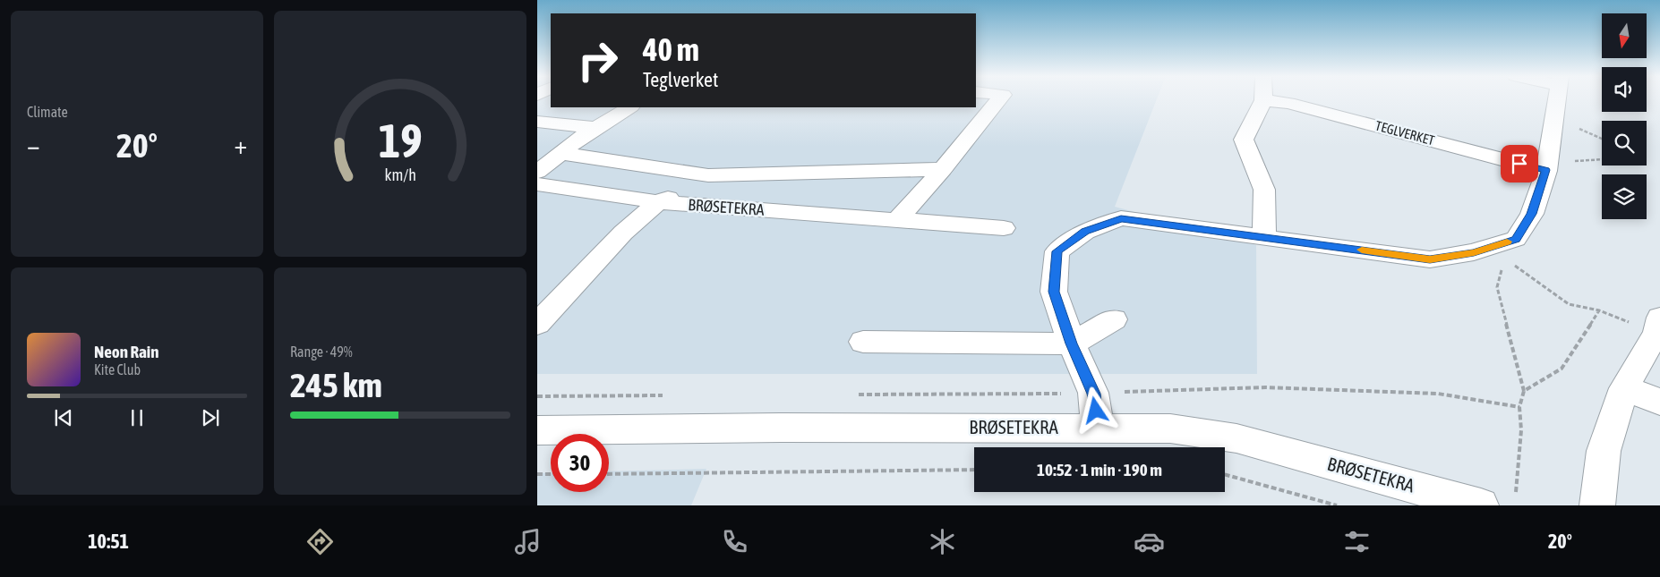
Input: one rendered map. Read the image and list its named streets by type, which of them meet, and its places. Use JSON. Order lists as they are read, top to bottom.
{
  "streets": {
    "street": ["TEGLVERKET", "BRØSETEKRA"]
  },
  "north": "bottom",
  "page": {
    "tile": [
      "Climate",
      ["Range · 49%", "245 km"]
    ],
    "turn": ["40 m", "Teglverket"],
    "heat": ["−", "20°", "+"],
    "song": ["Neon Rain", "Kite Club"],
    "limit": "30",
    "trip": "10:52 · 1 min · 190 m",
    "tabs": ["10:51", "20°"],
    "gauge": ["19", "km/h"]
  }
}
